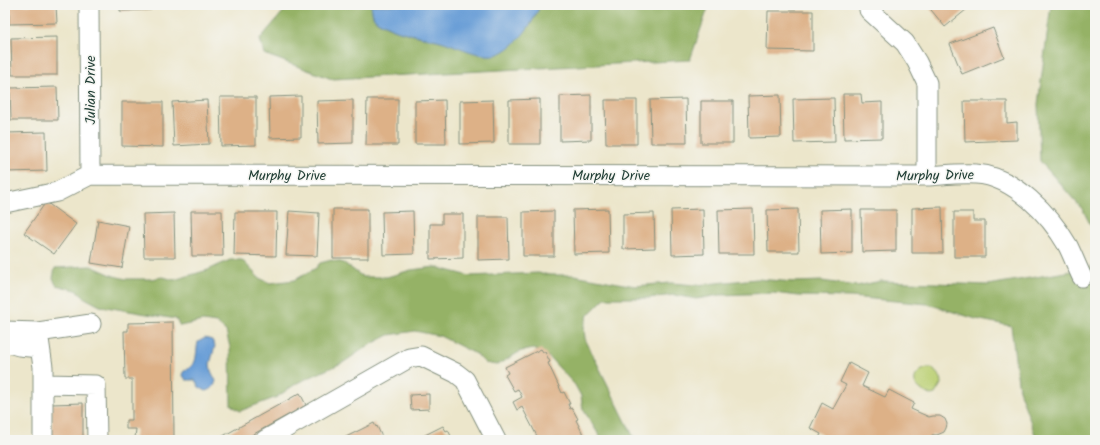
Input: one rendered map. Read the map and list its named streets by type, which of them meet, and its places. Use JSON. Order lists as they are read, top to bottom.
{
  "streets": {
    "street": ["Julian Drive", "Murphy Drive"]
  },
  "crossings": [
    ["Julian Drive", "Murphy Drive"]
  ]
}
